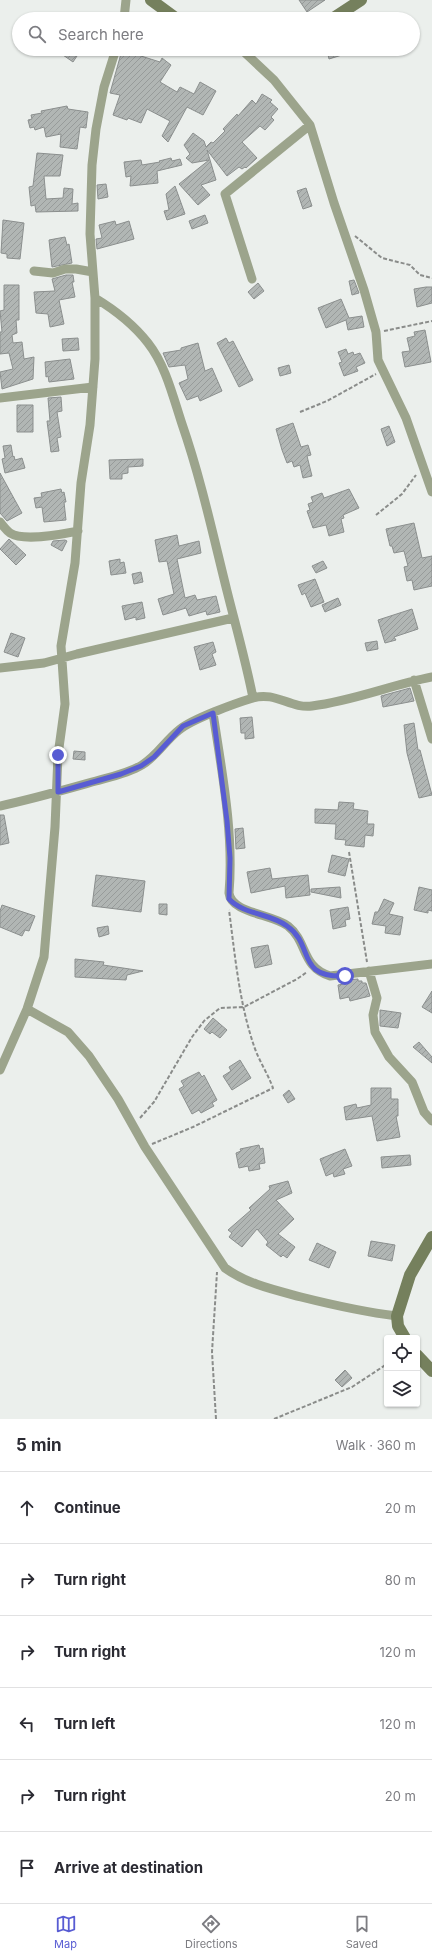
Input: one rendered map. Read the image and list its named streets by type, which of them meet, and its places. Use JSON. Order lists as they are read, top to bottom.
{
  "page": {
    "search": "Search here",
    "heading": ["5 min", "Walk · 360 m"],
    "list": [
      ["Continue", "20 m"],
      ["Turn right", "80 m"],
      ["Turn right", "120 m"],
      ["Turn left", "120 m"],
      ["Turn right", "20 m"],
      "Arrive at destination"
    ],
    "nav": ["Map", "Directions", "Saved"]
  }
}
